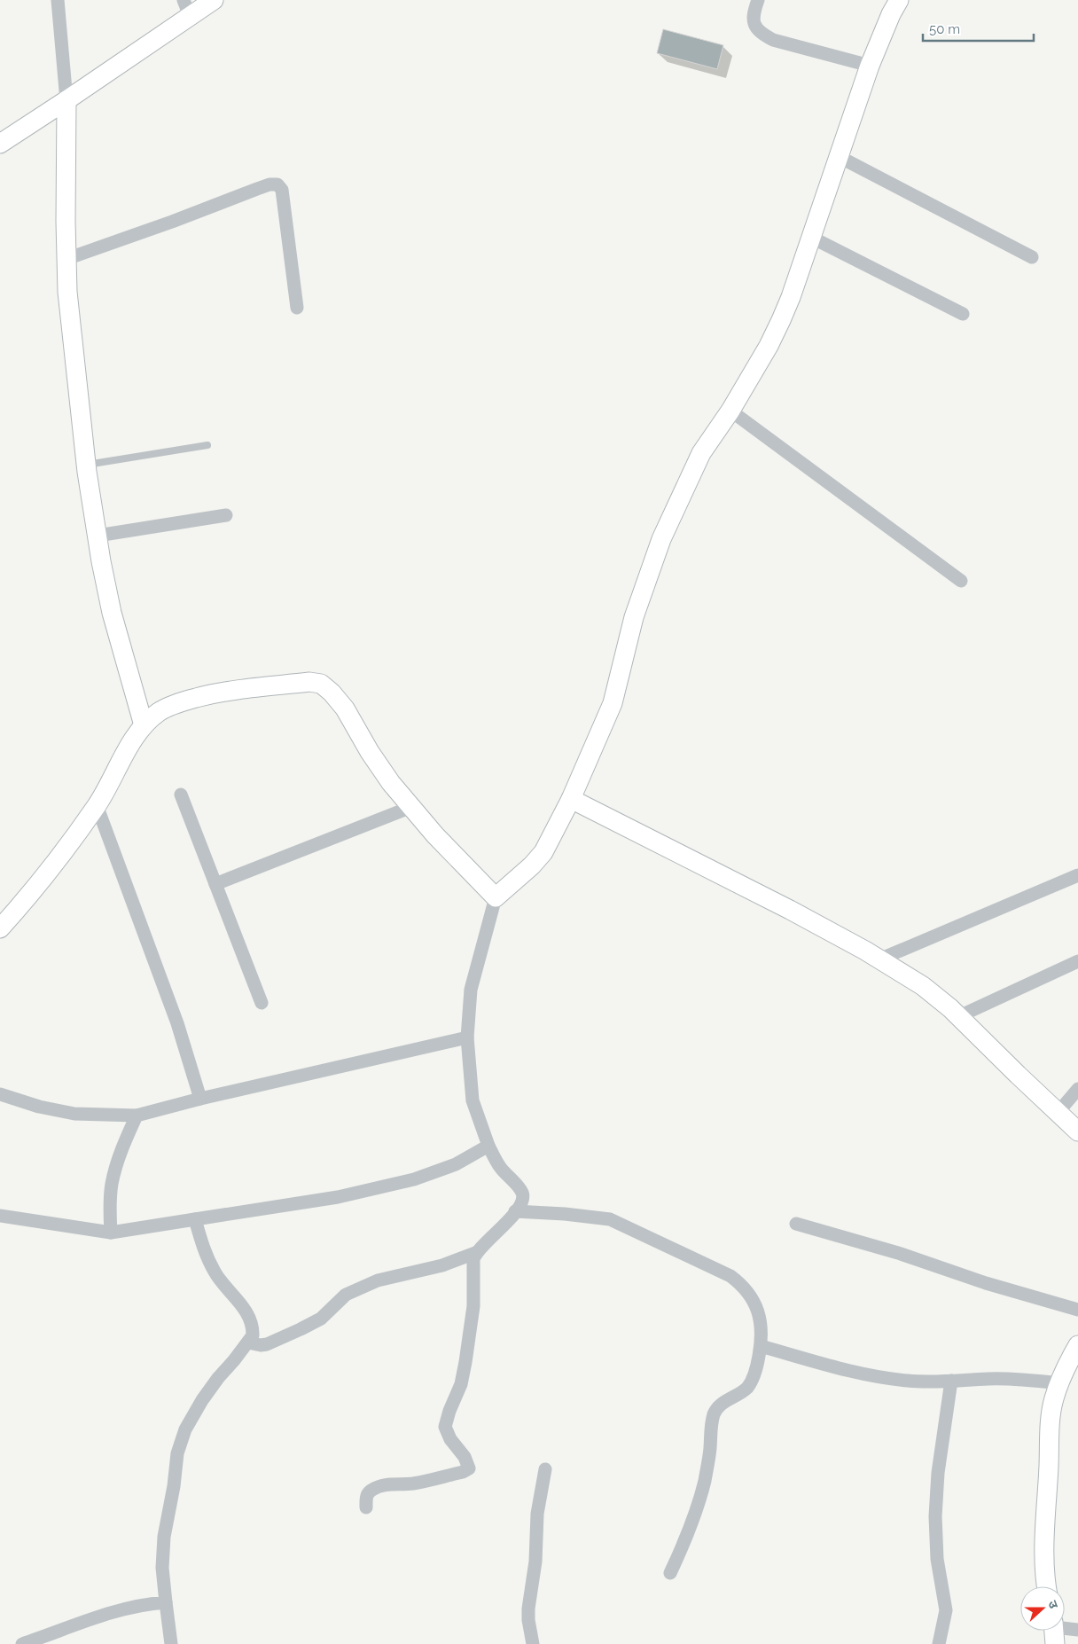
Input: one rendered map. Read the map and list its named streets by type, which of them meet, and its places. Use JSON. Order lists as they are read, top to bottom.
{
  "scale_bar": "50 m",
  "north": "right"
}
